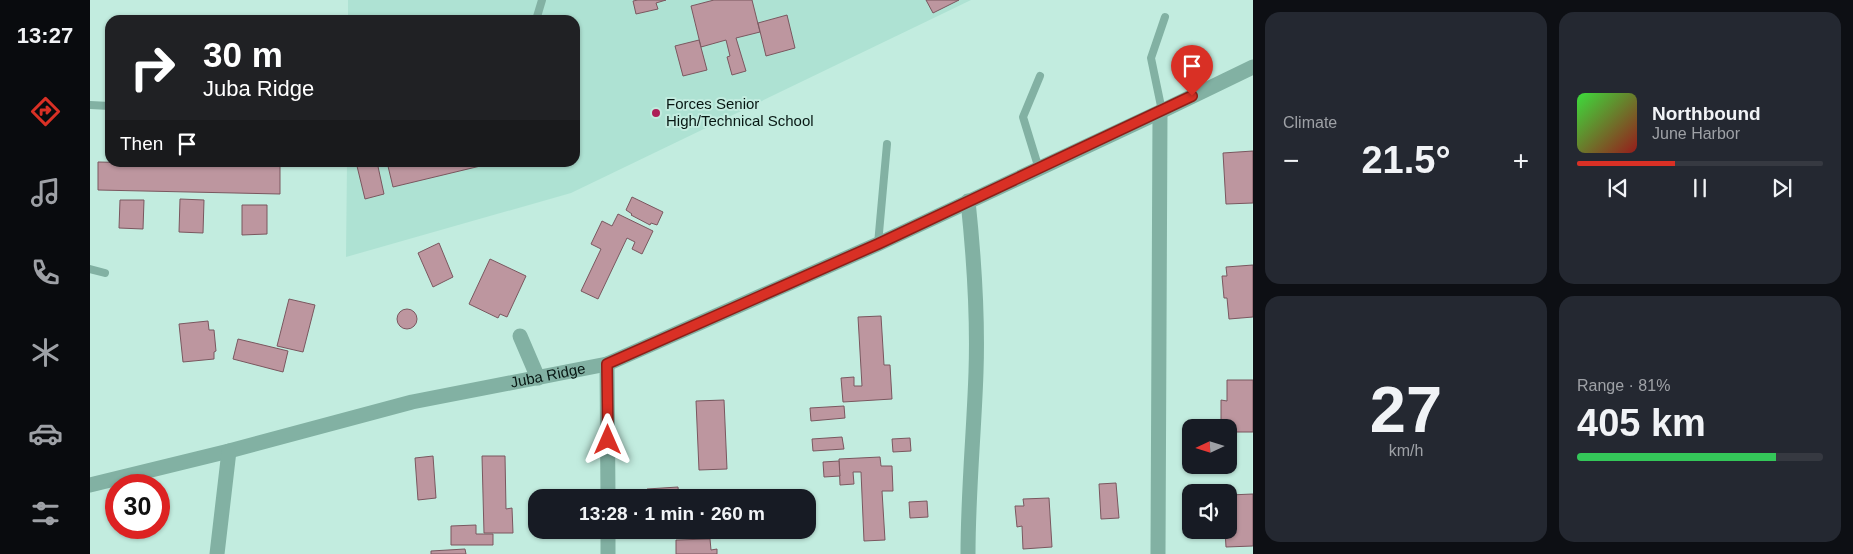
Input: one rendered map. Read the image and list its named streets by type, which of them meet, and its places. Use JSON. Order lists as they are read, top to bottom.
{
  "streets": {
    "street": ["Juba Ridge"]
  },
  "places": ["Forces Senior High/Technical School"],
  "north": "left",
  "page": {
    "tabs": "13:27",
    "tile": [
      "Climate",
      ["27", "km/h"],
      ["Range · 81%", "405 km"]
    ],
    "turn": ["30 m", "Juba Ridge"],
    "song": ["Northbound", "June Harbor"],
    "then": "Then",
    "heat": ["−", "21.5°", "+"],
    "limit": "30",
    "trip": "13:28 · 1 min · 260 m"
  }
}
